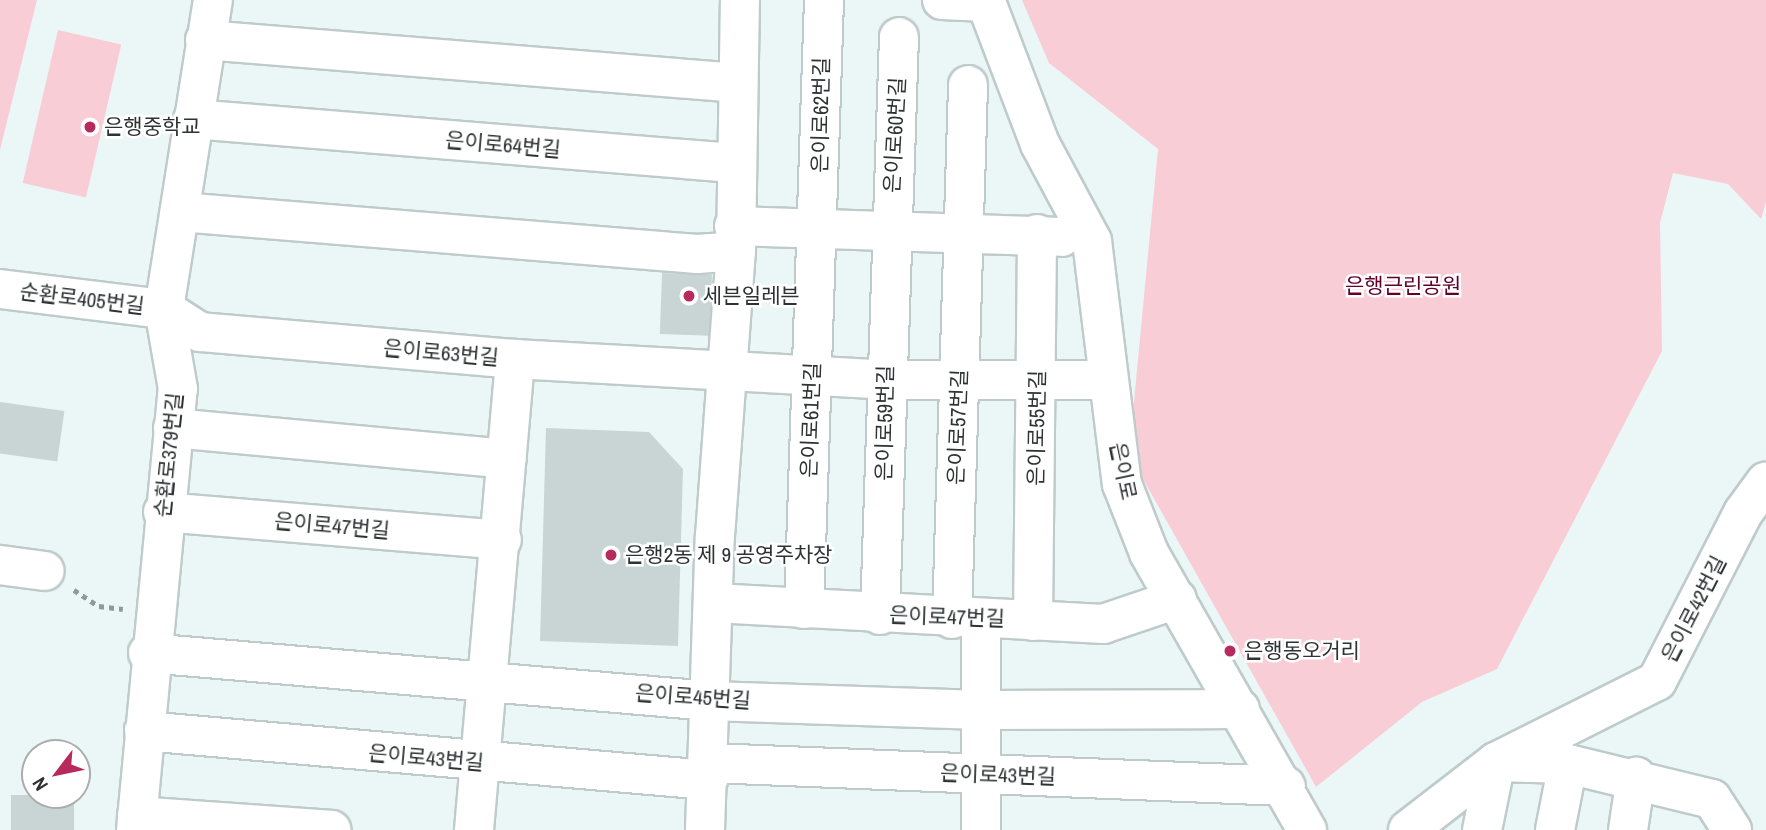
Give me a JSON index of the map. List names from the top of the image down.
{
  "streets": {
    "street": [
      "은이로62번길",
      "은이로60번길",
      "은이로64번길",
      "순환로405번길",
      "은이로63번길",
      "은이로61번길",
      "은이로59번길",
      "은이로57번길",
      "은이로55번길",
      "순환로379번길",
      "은이로",
      "은이로47번길",
      "은이로42번길",
      "은이로45번길",
      "은이로43번길"
    ]
  },
  "crossings": [
    ["은이로62번길", "은이로61번길"],
    ["은이로60번길", "은이로59번길"],
    ["은이로64번길", "순환로379번길"],
    ["순환로405번길", "은이로63번길"],
    ["순환로405번길", "순환로379번길"],
    ["은이로63번길", "은이로61번길"],
    ["은이로63번길", "은이로59번길"],
    ["은이로63번길", "은이로57번길"],
    ["은이로63번길", "은이로55번길"],
    ["은이로63번길", "순환로379번길"],
    ["은이로63번길", "은이로"],
    ["은이로61번길", "은이로47번길"],
    ["은이로59번길", "은이로47번길"],
    ["은이로57번길", "은이로47번길"],
    ["은이로57번길", "은이로45번길"],
    ["은이로57번길", "은이로43번길"],
    ["은이로55번길", "은이로47번길"],
    ["순환로379번길", "은이로47번길"],
    ["순환로379번길", "은이로45번길"],
    ["순환로379번길", "은이로43번길"],
    ["은이로", "은이로47번길"],
    ["은이로", "은이로45번길"],
    ["은이로", "은이로43번길"]
  ],
  "parks": ["은행근린공원"],
  "places": [
    "은행중학교",
    "세븐일레븐",
    "은행2동 제 9 공영주차장",
    "은행동오거리"
  ],
  "north": "bottom left"
}
